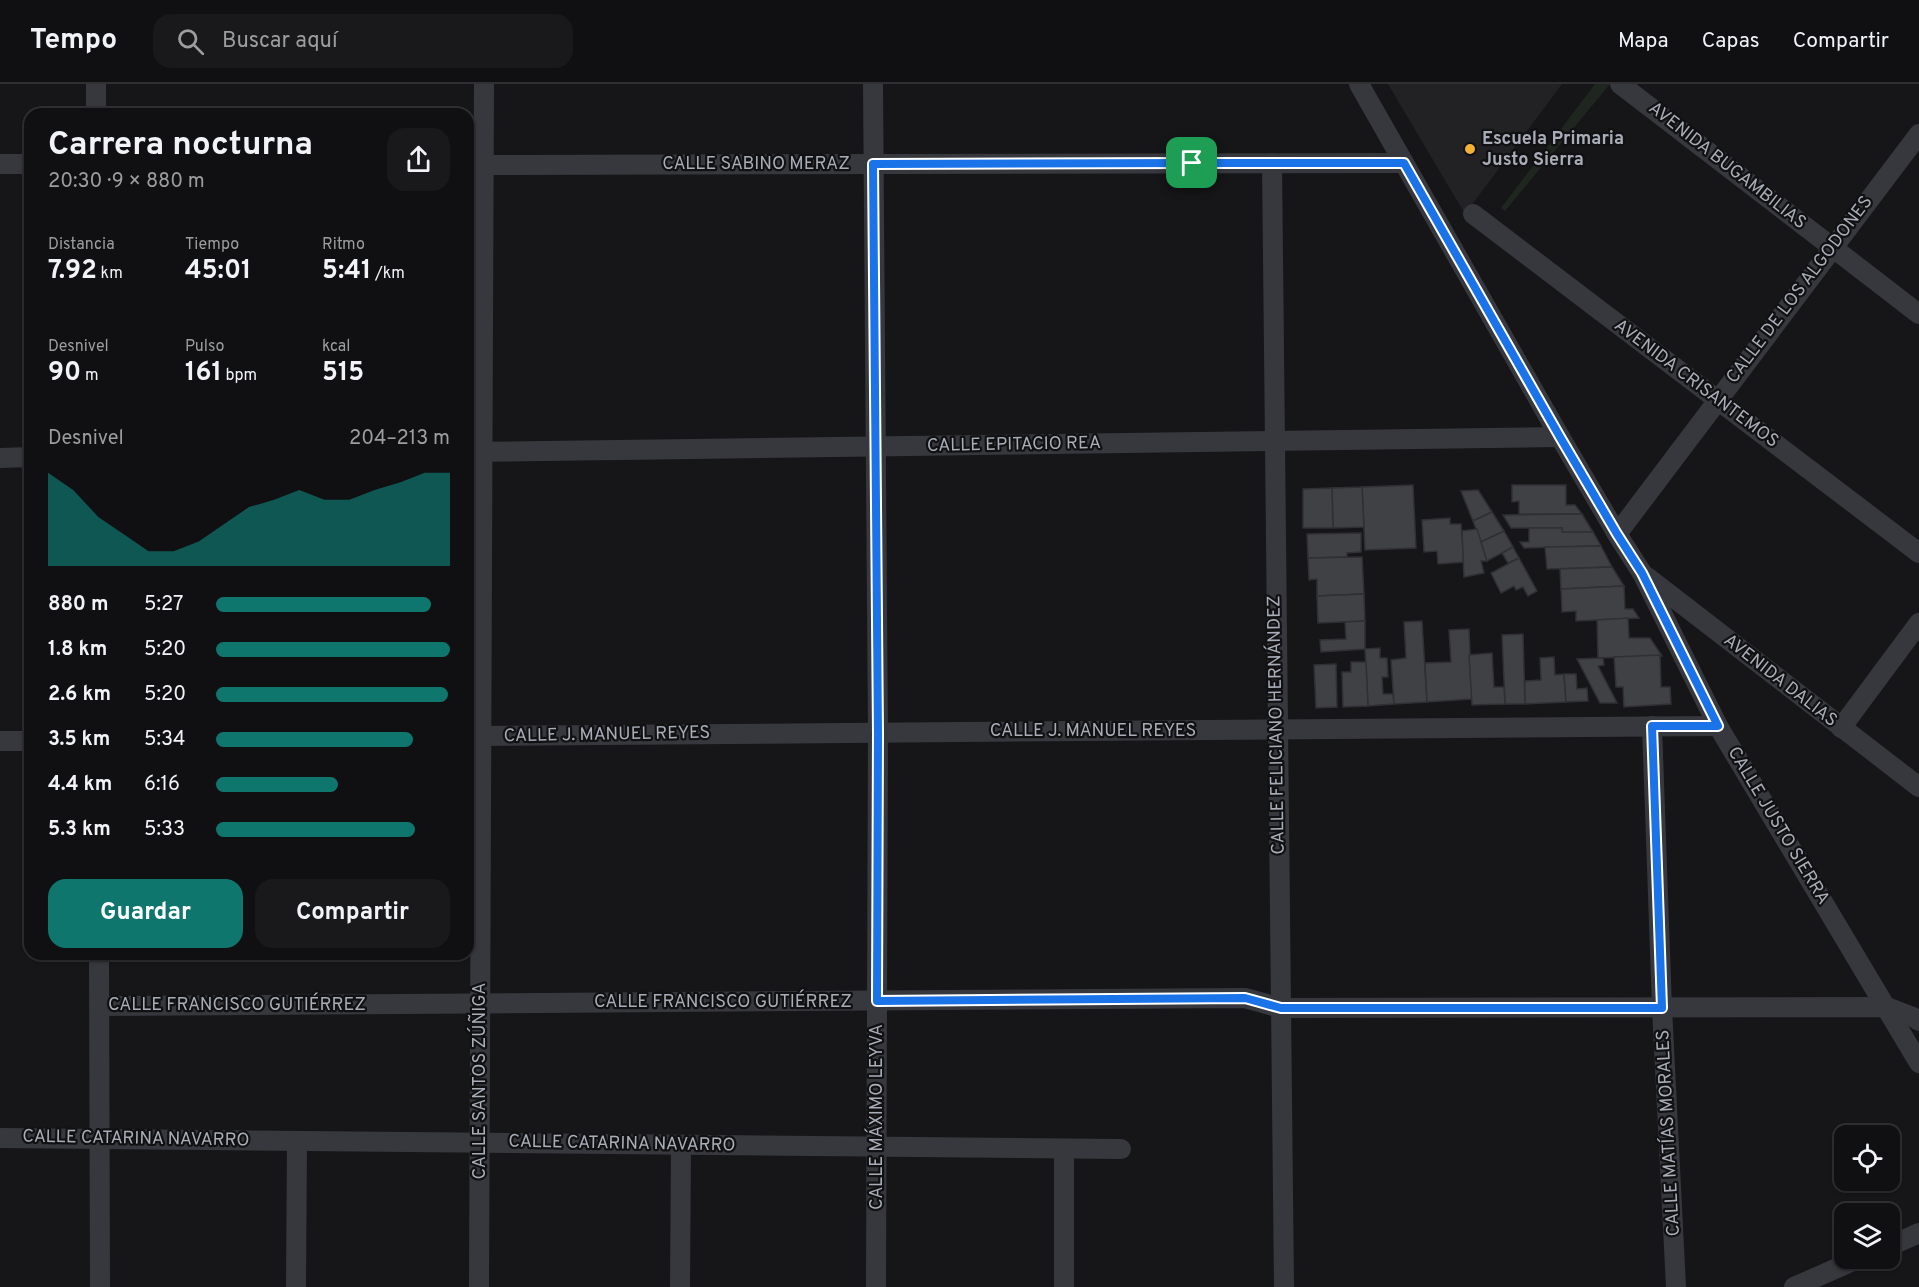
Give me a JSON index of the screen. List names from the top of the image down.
{
  "streets": {
    "street": [
      "CALLE SABINO MERAZ",
      "AVENIDA BUGAMBILIAS",
      "CALLE DE LOS ALGODONES",
      "AVENIDA CRISANTEMOS",
      "CALLE EPITACIO REA",
      "AVENIDA DALIAS",
      "CALLE FELICIANO HERNÁNDEZ",
      "CALLE J. MANUEL REYES",
      "CALLE JUSTO SIERRA",
      "CALLE FRANCISCO GUTIÉRREZ",
      "CALLE SANTOS ZÚÑIGA",
      "CALLE MÁXIMO LEYVA",
      "CALLE MATÍAS MORALES",
      "CALLE CATARINA NAVARRO"
    ]
  },
  "crossings": [
    ["CALLE SABINO MERAZ", "CALLE FELICIANO HERNÁNDEZ"],
    ["CALLE SABINO MERAZ", "CALLE JUSTO SIERRA"],
    ["CALLE SABINO MERAZ", "CALLE SANTOS ZÚÑIGA"],
    ["CALLE SABINO MERAZ", "CALLE MÁXIMO LEYVA"],
    ["AVENIDA BUGAMBILIAS", "CALLE DE LOS ALGODONES"],
    ["CALLE DE LOS ALGODONES", "AVENIDA CRISANTEMOS"],
    ["CALLE DE LOS ALGODONES", "CALLE JUSTO SIERRA"],
    ["CALLE EPITACIO REA", "CALLE FELICIANO HERNÁNDEZ"],
    ["CALLE EPITACIO REA", "CALLE JUSTO SIERRA"],
    ["CALLE EPITACIO REA", "CALLE SANTOS ZÚÑIGA"],
    ["CALLE EPITACIO REA", "CALLE MÁXIMO LEYVA"],
    ["AVENIDA DALIAS", "CALLE JUSTO SIERRA"],
    ["CALLE FELICIANO HERNÁNDEZ", "CALLE J. MANUEL REYES"],
    ["CALLE FELICIANO HERNÁNDEZ", "CALLE FRANCISCO GUTIÉRREZ"],
    ["CALLE J. MANUEL REYES", "CALLE JUSTO SIERRA"],
    ["CALLE J. MANUEL REYES", "CALLE SANTOS ZÚÑIGA"],
    ["CALLE J. MANUEL REYES", "CALLE MÁXIMO LEYVA"],
    ["CALLE J. MANUEL REYES", "CALLE MATÍAS MORALES"],
    ["CALLE JUSTO SIERRA", "CALLE FRANCISCO GUTIÉRREZ"],
    ["CALLE FRANCISCO GUTIÉRREZ", "CALLE SANTOS ZÚÑIGA"],
    ["CALLE FRANCISCO GUTIÉRREZ", "CALLE MÁXIMO LEYVA"],
    ["CALLE FRANCISCO GUTIÉRREZ", "CALLE MATÍAS MORALES"],
    ["CALLE SANTOS ZÚÑIGA", "CALLE CATARINA NAVARRO"],
    ["CALLE MÁXIMO LEYVA", "CALLE CATARINA NAVARRO"]
  ],
  "places": ["Escuela Primaria Justo Sierra"],
  "page": {
    "header": "Tempo",
    "search": "Buscar aquí",
    "nav": ["Mapa", "Capas", "Compartir"],
    "heading": ["Carrera nocturna", "20:30 · 9 × 880 m"],
    "stats": [
      ["Distancia", "7.92 km"],
      ["Tiempo", "45:01"],
      ["Ritmo", "5:41 /km"],
      ["Desnivel", "90 m"],
      ["Pulso", "161 bpm"],
      ["kcal", "515"]
    ],
    "chart": ["Desnivel", "204–213 m"],
    "list": [
      {
        "name": "880 m",
        "note": "5:27"
      },
      {
        "name": "1.8 km",
        "note": "5:20"
      },
      {
        "name": "2.6 km",
        "note": "5:20"
      },
      {
        "name": "3.5 km",
        "note": "5:34"
      },
      {
        "name": "4.4 km",
        "note": "6:16"
      },
      {
        "name": "5.3 km",
        "note": "5:33"
      }
    ],
    "buttons": ["Guardar", "Compartir"]
  }
}
